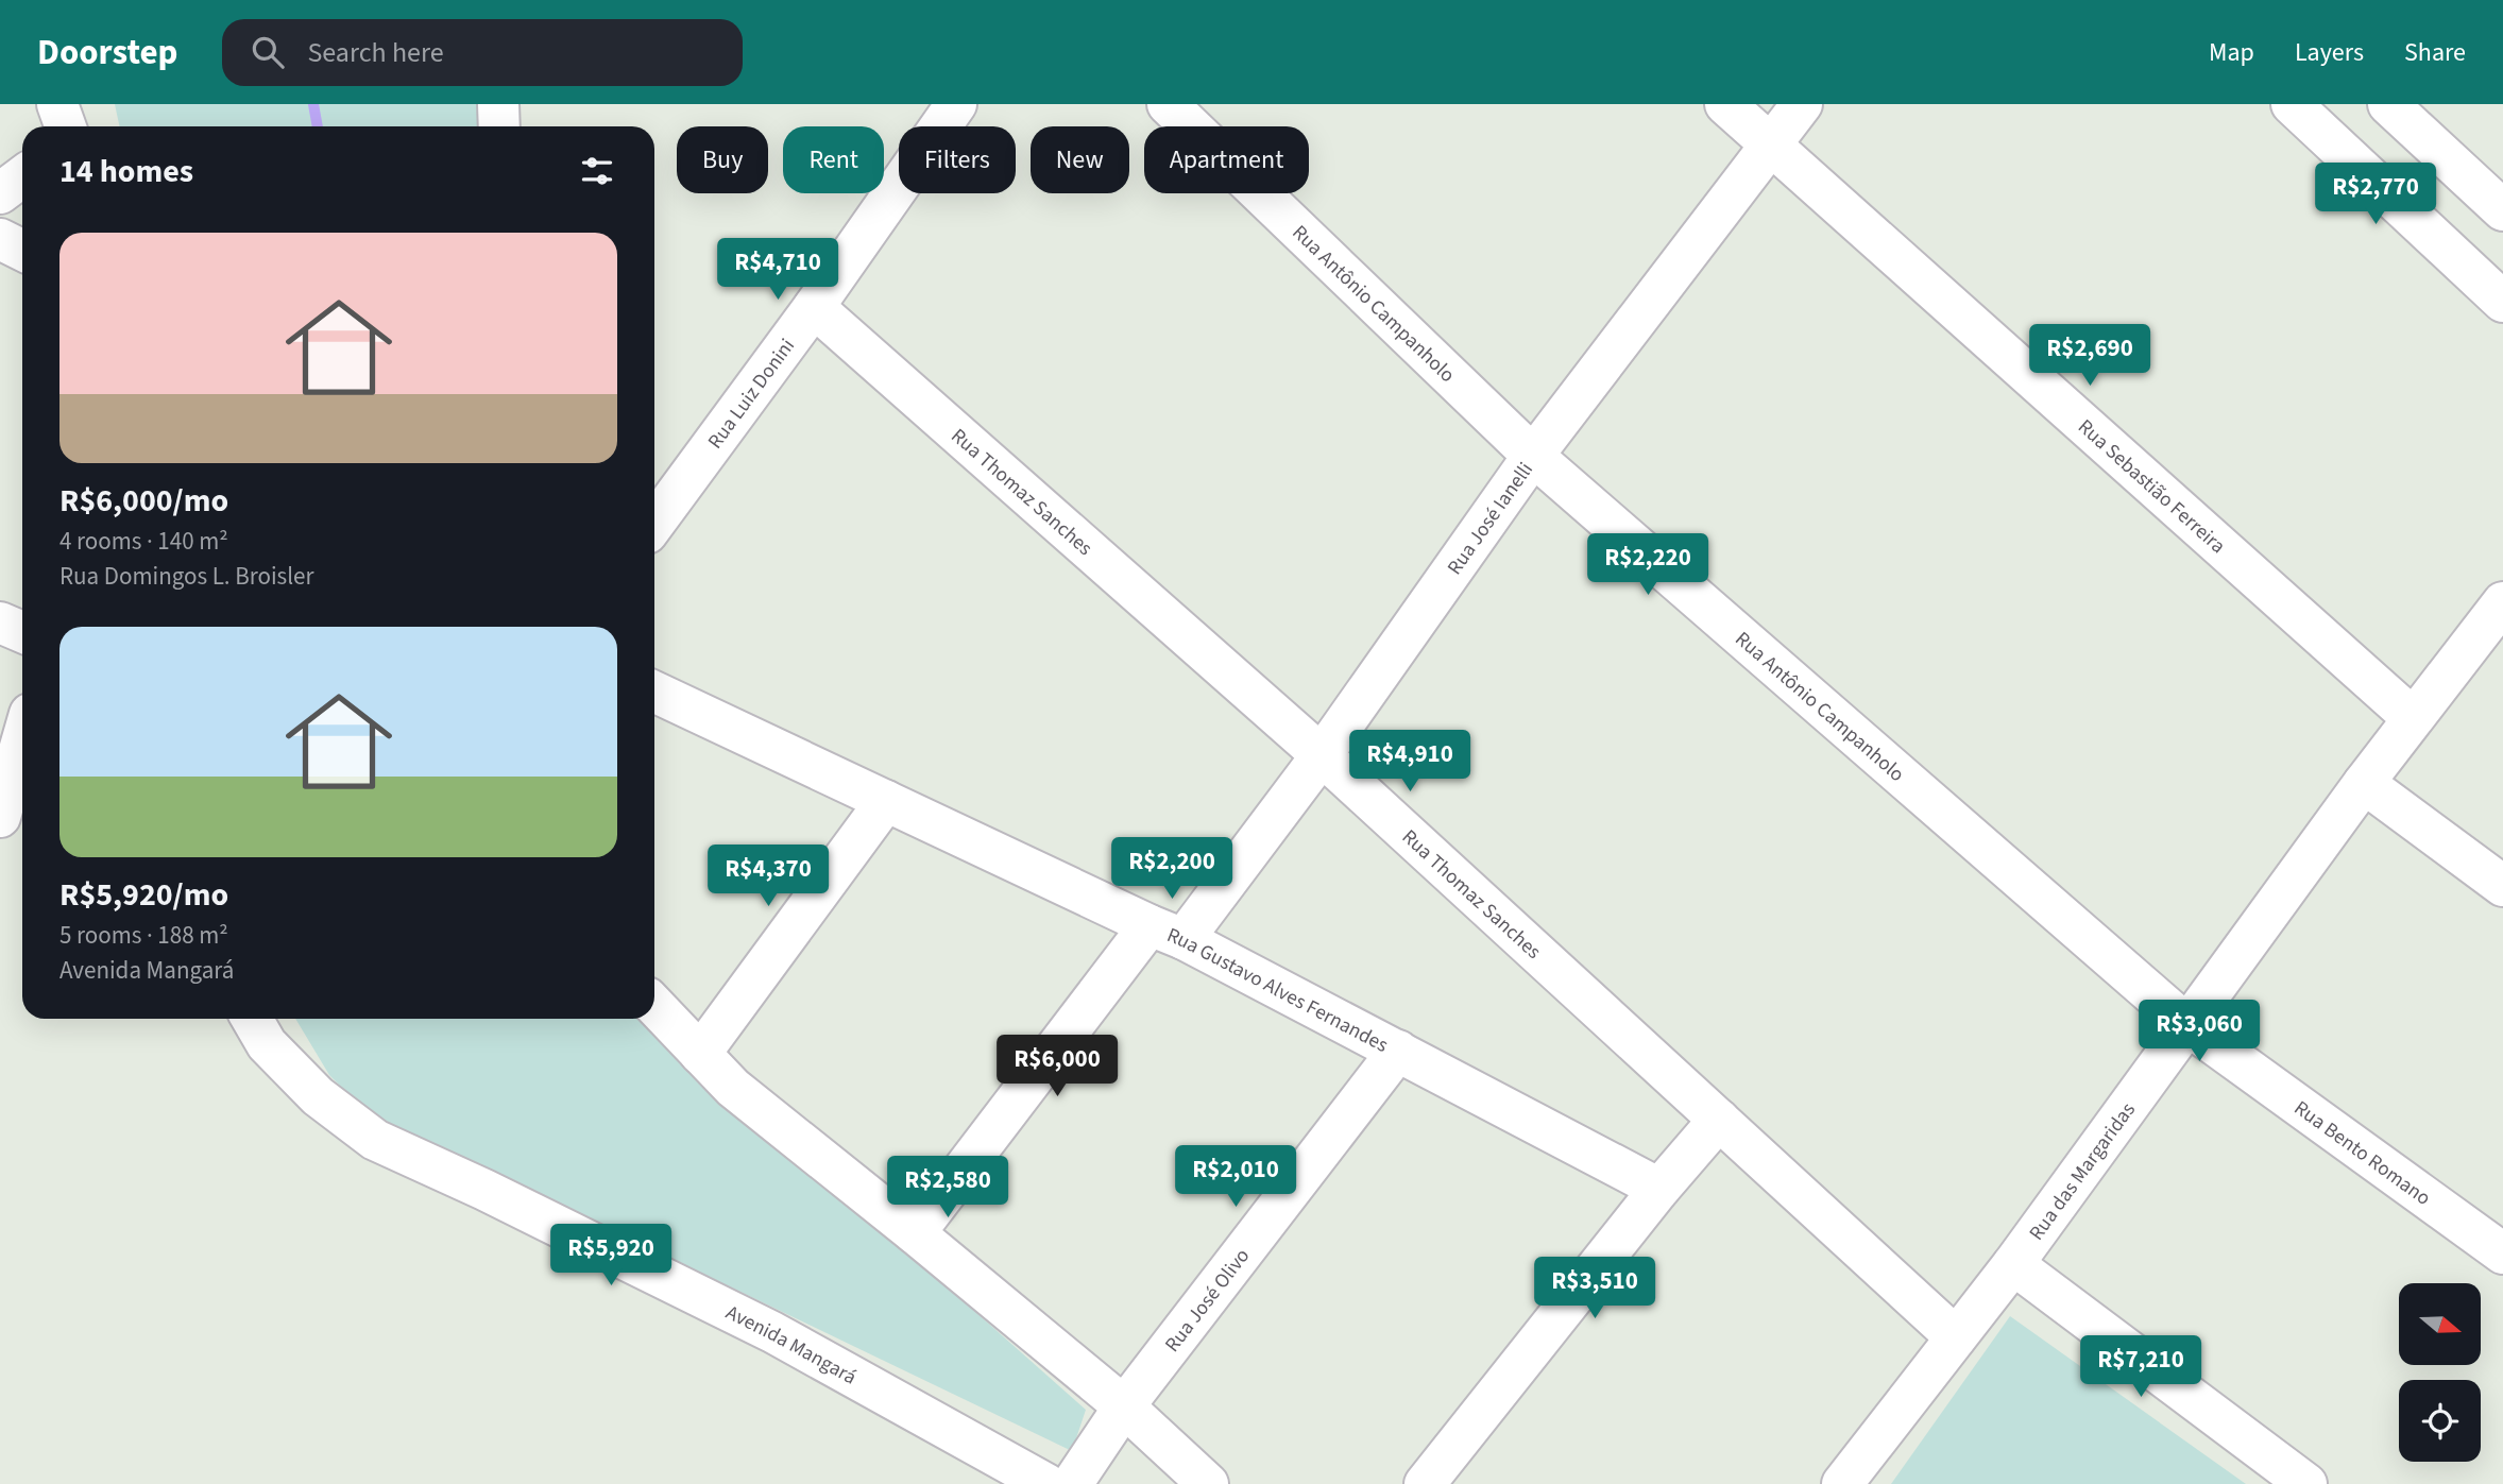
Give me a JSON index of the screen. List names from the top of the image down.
{
  "streets": {
    "street": [
      "Rua Antônio Campanholo",
      "Rua Luiz Donini",
      "Rua Sebastião Ferreira",
      "Rua Thomaz Sanches",
      "Rua José Ianelli",
      "Rua Gustavo Alves Fernandes",
      "Rua Bento Romano",
      "Rua das Margaridas",
      "Rua José Olivo",
      "Avenida Mangará"
    ]
  },
  "crossings": [
    ["Rua Antônio Campanholo", "Rua José Ianelli"],
    ["Rua Antônio Campanholo", "Rua Bento Romano"],
    ["Rua Antônio Campanholo", "Rua das Margaridas"],
    ["Rua Luiz Donini", "Rua Thomaz Sanches"],
    ["Rua Sebastião Ferreira", "Rua José Ianelli"],
    ["Rua Sebastião Ferreira", "Rua das Margaridas"],
    ["Rua Thomaz Sanches", "Rua José Ianelli"],
    ["Rua Thomaz Sanches", "Rua das Margaridas"],
    ["Rua José Ianelli", "Rua Gustavo Alves Fernandes"],
    ["Rua Gustavo Alves Fernandes", "Rua José Olivo"],
    ["Rua Bento Romano", "Rua das Margaridas"]
  ],
  "north": "right",
  "page": {
    "header": "Doorstep",
    "search": "Search here",
    "nav": ["Map", "Layers", "Share"],
    "chip": [
      "Buy",
      "Rent",
      "Filters",
      "New",
      "Apartment"
    ],
    "heading": "14 homes",
    "price": [
      "R$2,770",
      "R$4,710",
      "R$2,690",
      "R$2,220",
      "R$4,910",
      "R$2,200",
      "R$4,370",
      "R$3,060",
      "R$6,000",
      "R$2,010",
      "R$2,580",
      "R$5,920",
      "R$3,510",
      "R$7,210"
    ],
    "list": [
      {
        "name": "R$6,000/mo",
        "note": "4 rooms · 140 m² · Rua Domingos L. Broisler"
      },
      {
        "name": "R$5,920/mo",
        "note": "5 rooms · 188 m² · Avenida Mangará"
      }
    ]
  }
}
